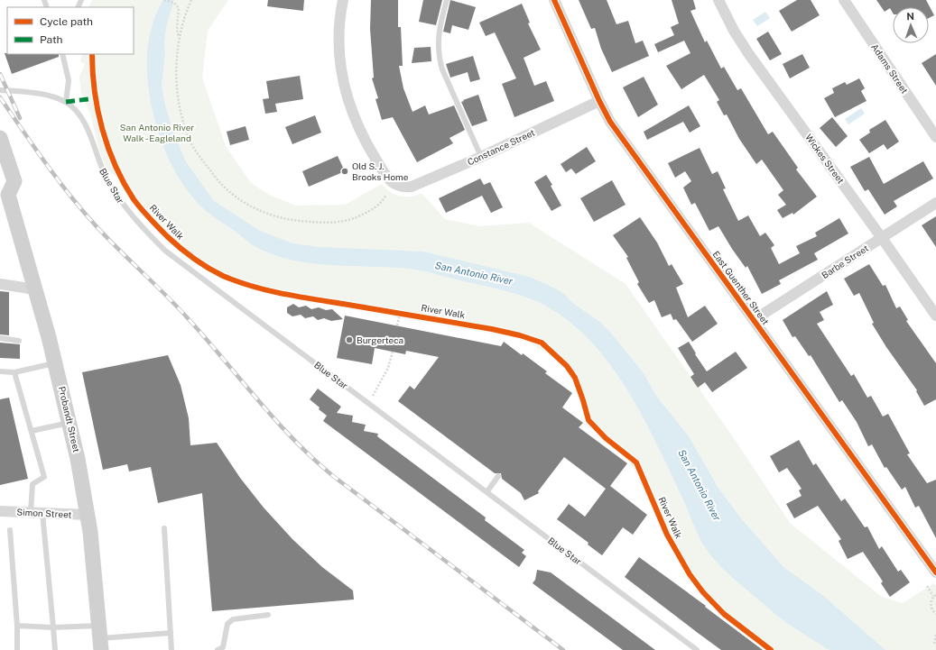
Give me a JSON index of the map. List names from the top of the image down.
{
  "streets": {
    "main road": ["Probandt Street"],
    "street": [
      "Adams Street",
      "Constance Street",
      "Wickes Street",
      "Barbe Street",
      "East Guenther Street",
      "Simon Street"
    ],
    "lane": ["Blue Star"],
    "cycle path": ["River Walk"]
  },
  "crossings": [
    ["Constance Street", "East Guenther Street"],
    ["Wickes Street", "Barbe Street"],
    ["Barbe Street", "East Guenther Street"],
    ["Probandt Street", "Simon Street"]
  ],
  "water": ["San Antonio River"],
  "parks": ["San Antonio River Walk - Eagleland"],
  "places": ["Old S. J. Brooks Home", "Burgerteca"],
  "legend": ["Cycle path", "Path"],
  "north": "top"
}
